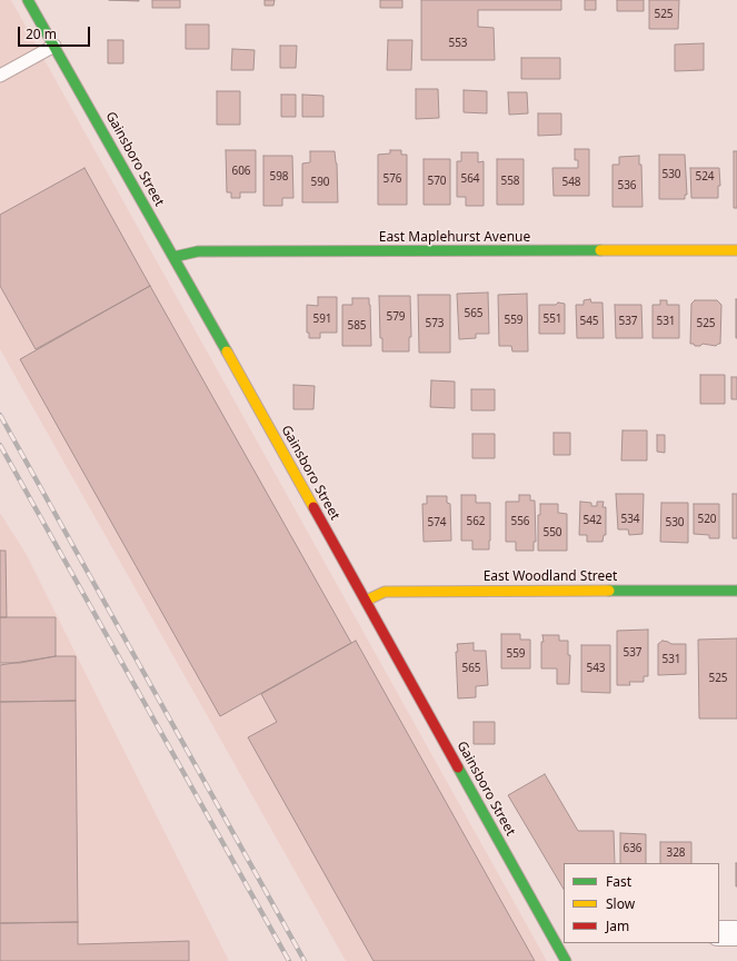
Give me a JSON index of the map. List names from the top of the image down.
{
  "streets": {
    "street": ["Gainsboro Street", "East Maplehurst Avenue", "East Woodland Street"]
  },
  "crossings": [
    ["Gainsboro Street", "East Maplehurst Avenue"],
    ["Gainsboro Street", "East Woodland Street"]
  ],
  "house_numbers": [
    "525",
    "553",
    "606",
    "530",
    "598",
    "524",
    "576",
    "564",
    "570",
    "558",
    "590",
    "548",
    "536",
    "565",
    "579",
    "591",
    "551",
    "559",
    "545",
    "537",
    "531",
    "573",
    "525",
    "585",
    "534",
    "520",
    "542",
    "562",
    "556",
    "574",
    "530",
    "550",
    "537",
    "559",
    "531",
    "565",
    "543",
    "525",
    "636",
    "328"
  ],
  "legend": ["Fast", "Slow", "Jam"],
  "scale_bar": "20 m"
}
